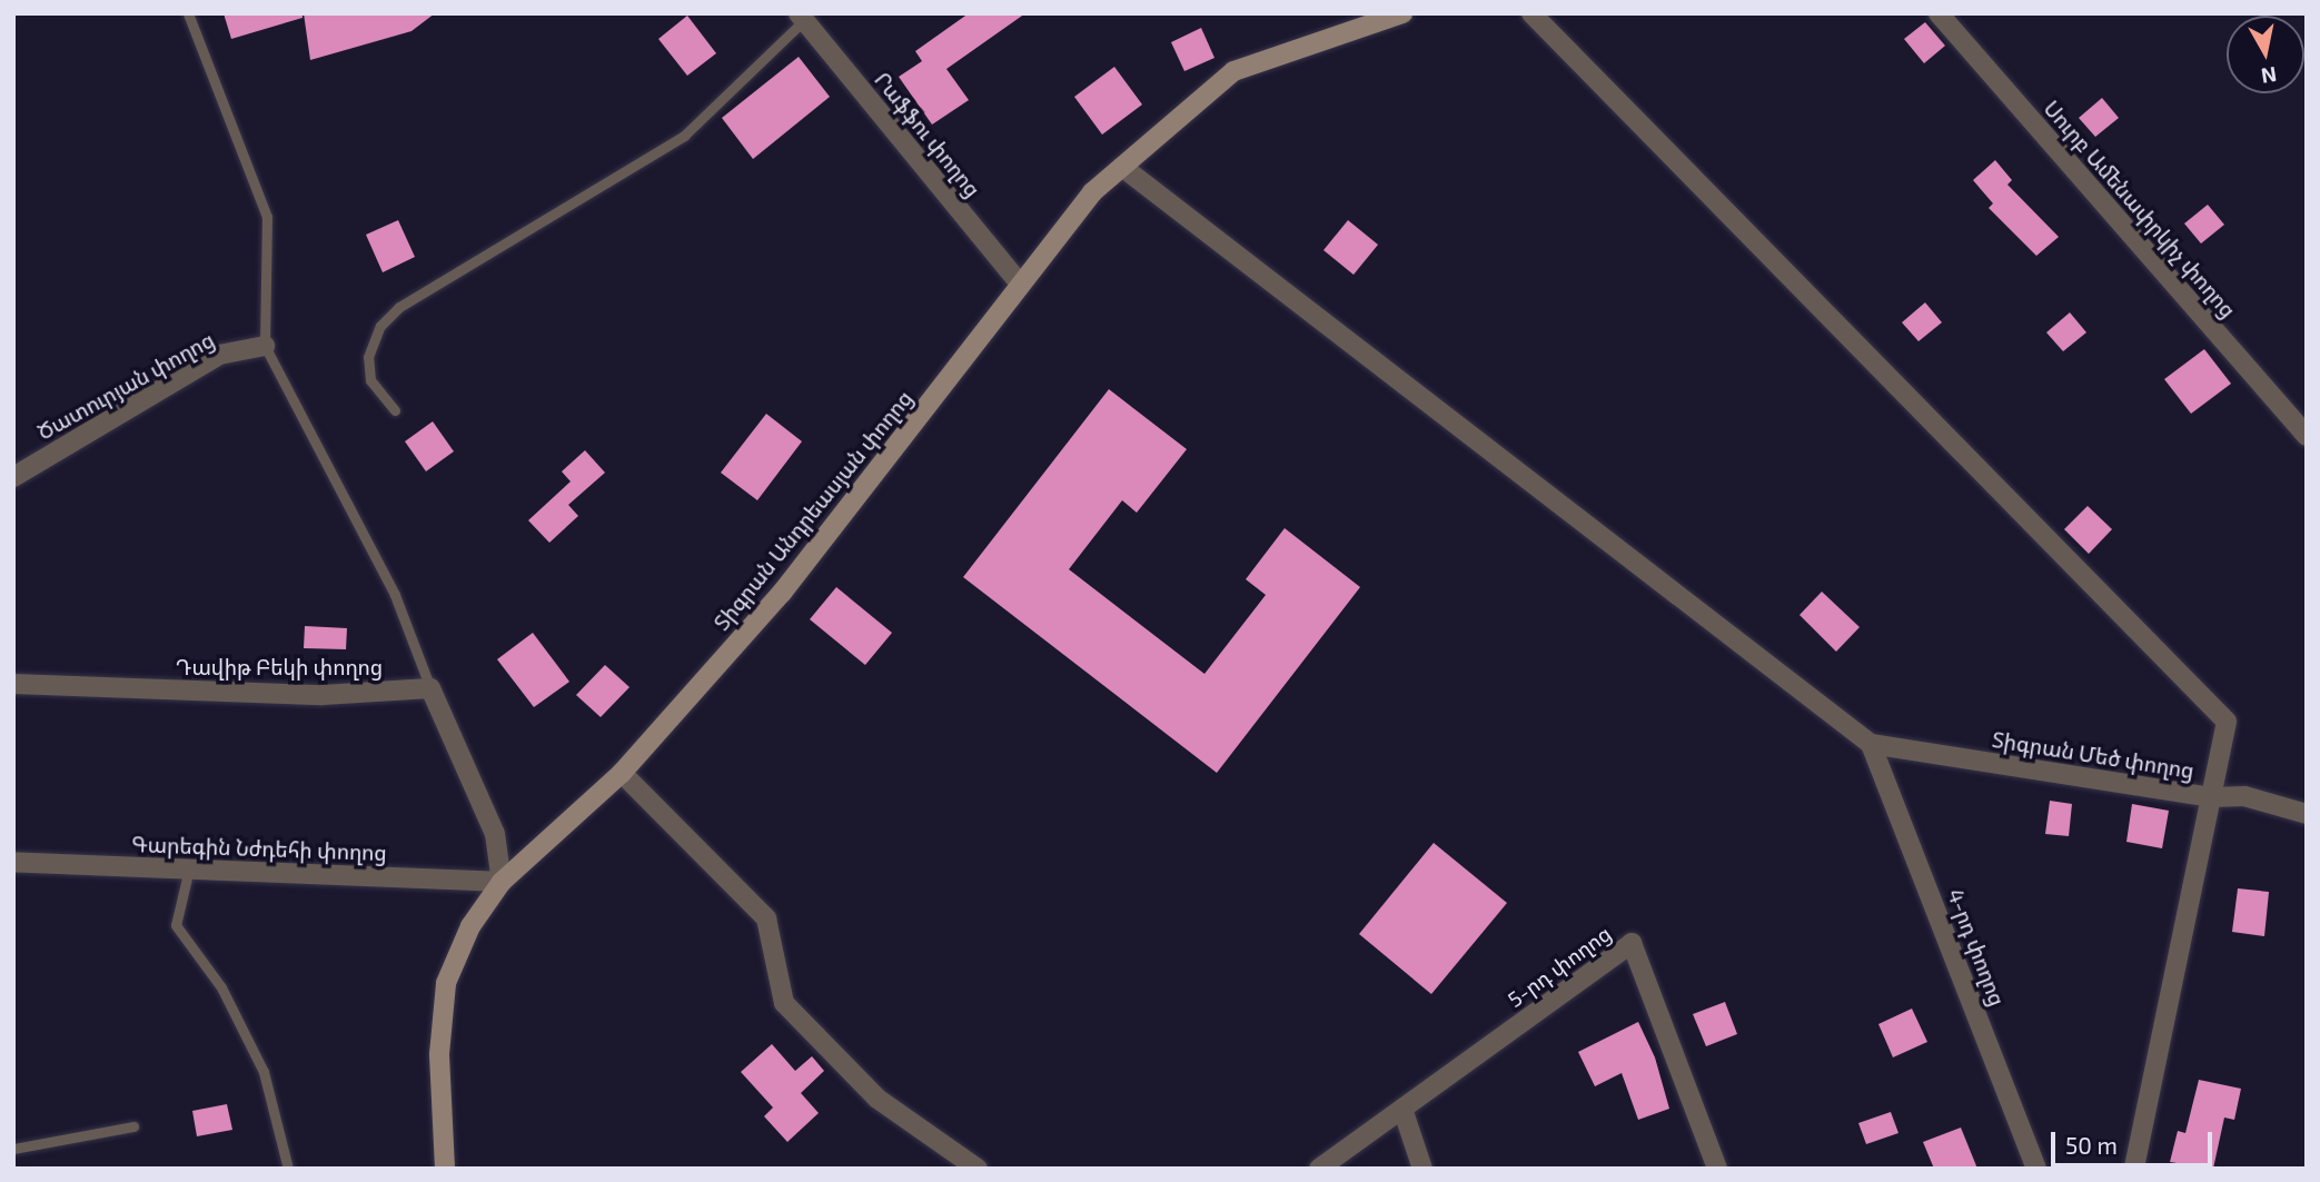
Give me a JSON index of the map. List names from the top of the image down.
{
  "streets": {
    "main road": ["Տիգրան Անդրեասյան փողոց"],
    "street": [
      "Րաֆֆու փողոց",
      "Սուրբ Ամենափրկիչ փողոց",
      "Ծատուրյան փողոց",
      "Դավիթ Բեկի փողոց",
      "Տիգրան Մեծ փողոց",
      "Գարեգին Նժդեհի փողոց",
      "4-րդ փողոց",
      "5-րդ փողոց"
    ]
  },
  "crossings": [
    ["Րաֆֆու փողոց", "Տիգրան Անդրեասյան փողոց"],
    ["Տիգրան Անդրեասյան փողոց", "Գարեգին Նժդեհի փողոց"],
    ["Տիգրան Մեծ փողոց", "4-րդ փողոց"]
  ],
  "scale_bar": "50 m",
  "north": "bottom"
}
